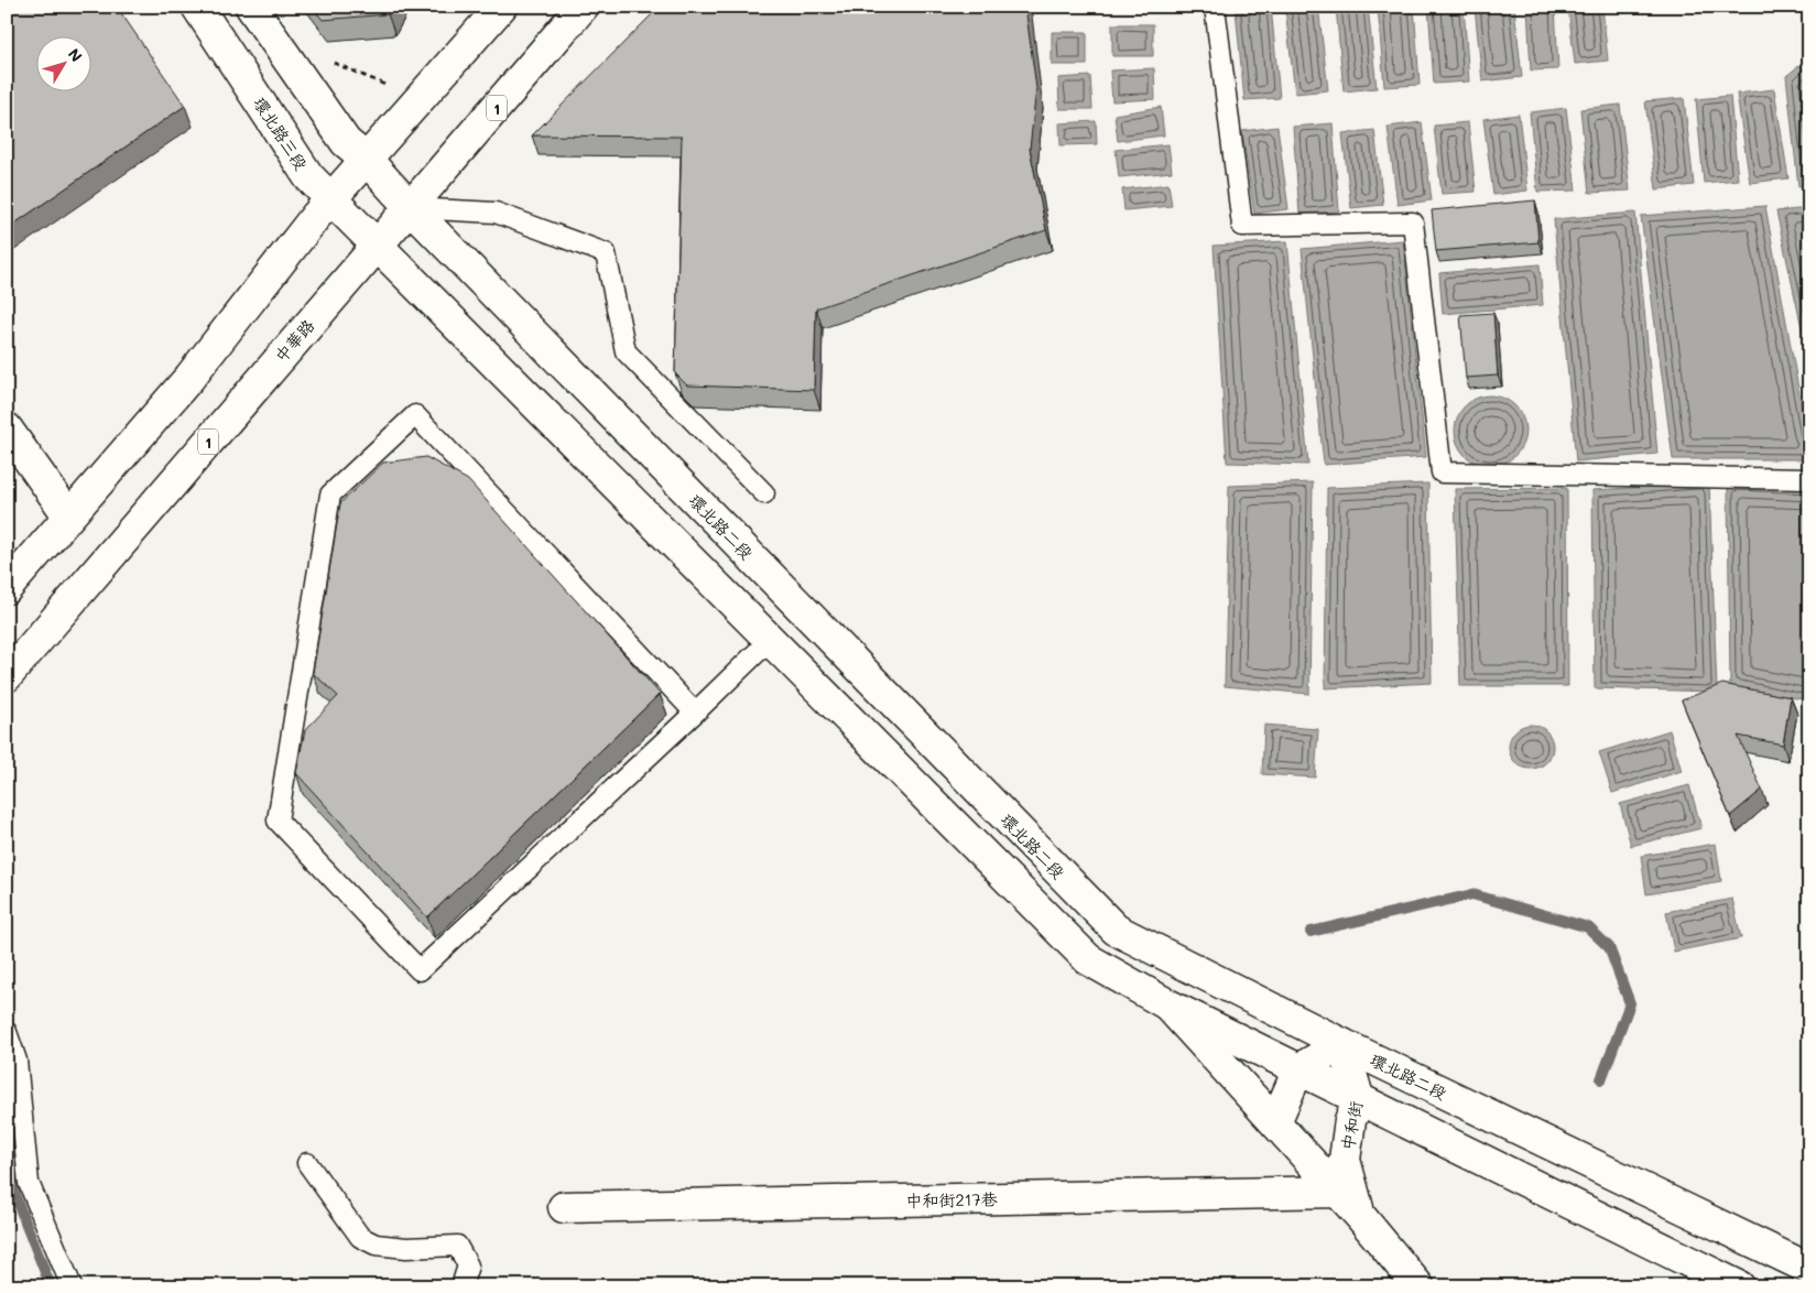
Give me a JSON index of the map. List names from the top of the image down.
{
  "streets": {
    "street": [
      "1",
      "環北路三段",
      "中華路",
      "環北路二段",
      "中和街",
      "中和街217巷"
    ]
  },
  "crossings": [
    ["環北路三段", "中華路"],
    ["中華路", "環北路二段"],
    ["環北路二段", "中和街"],
    ["中和街", "中和街217巷"]
  ],
  "north": "top right"
}
